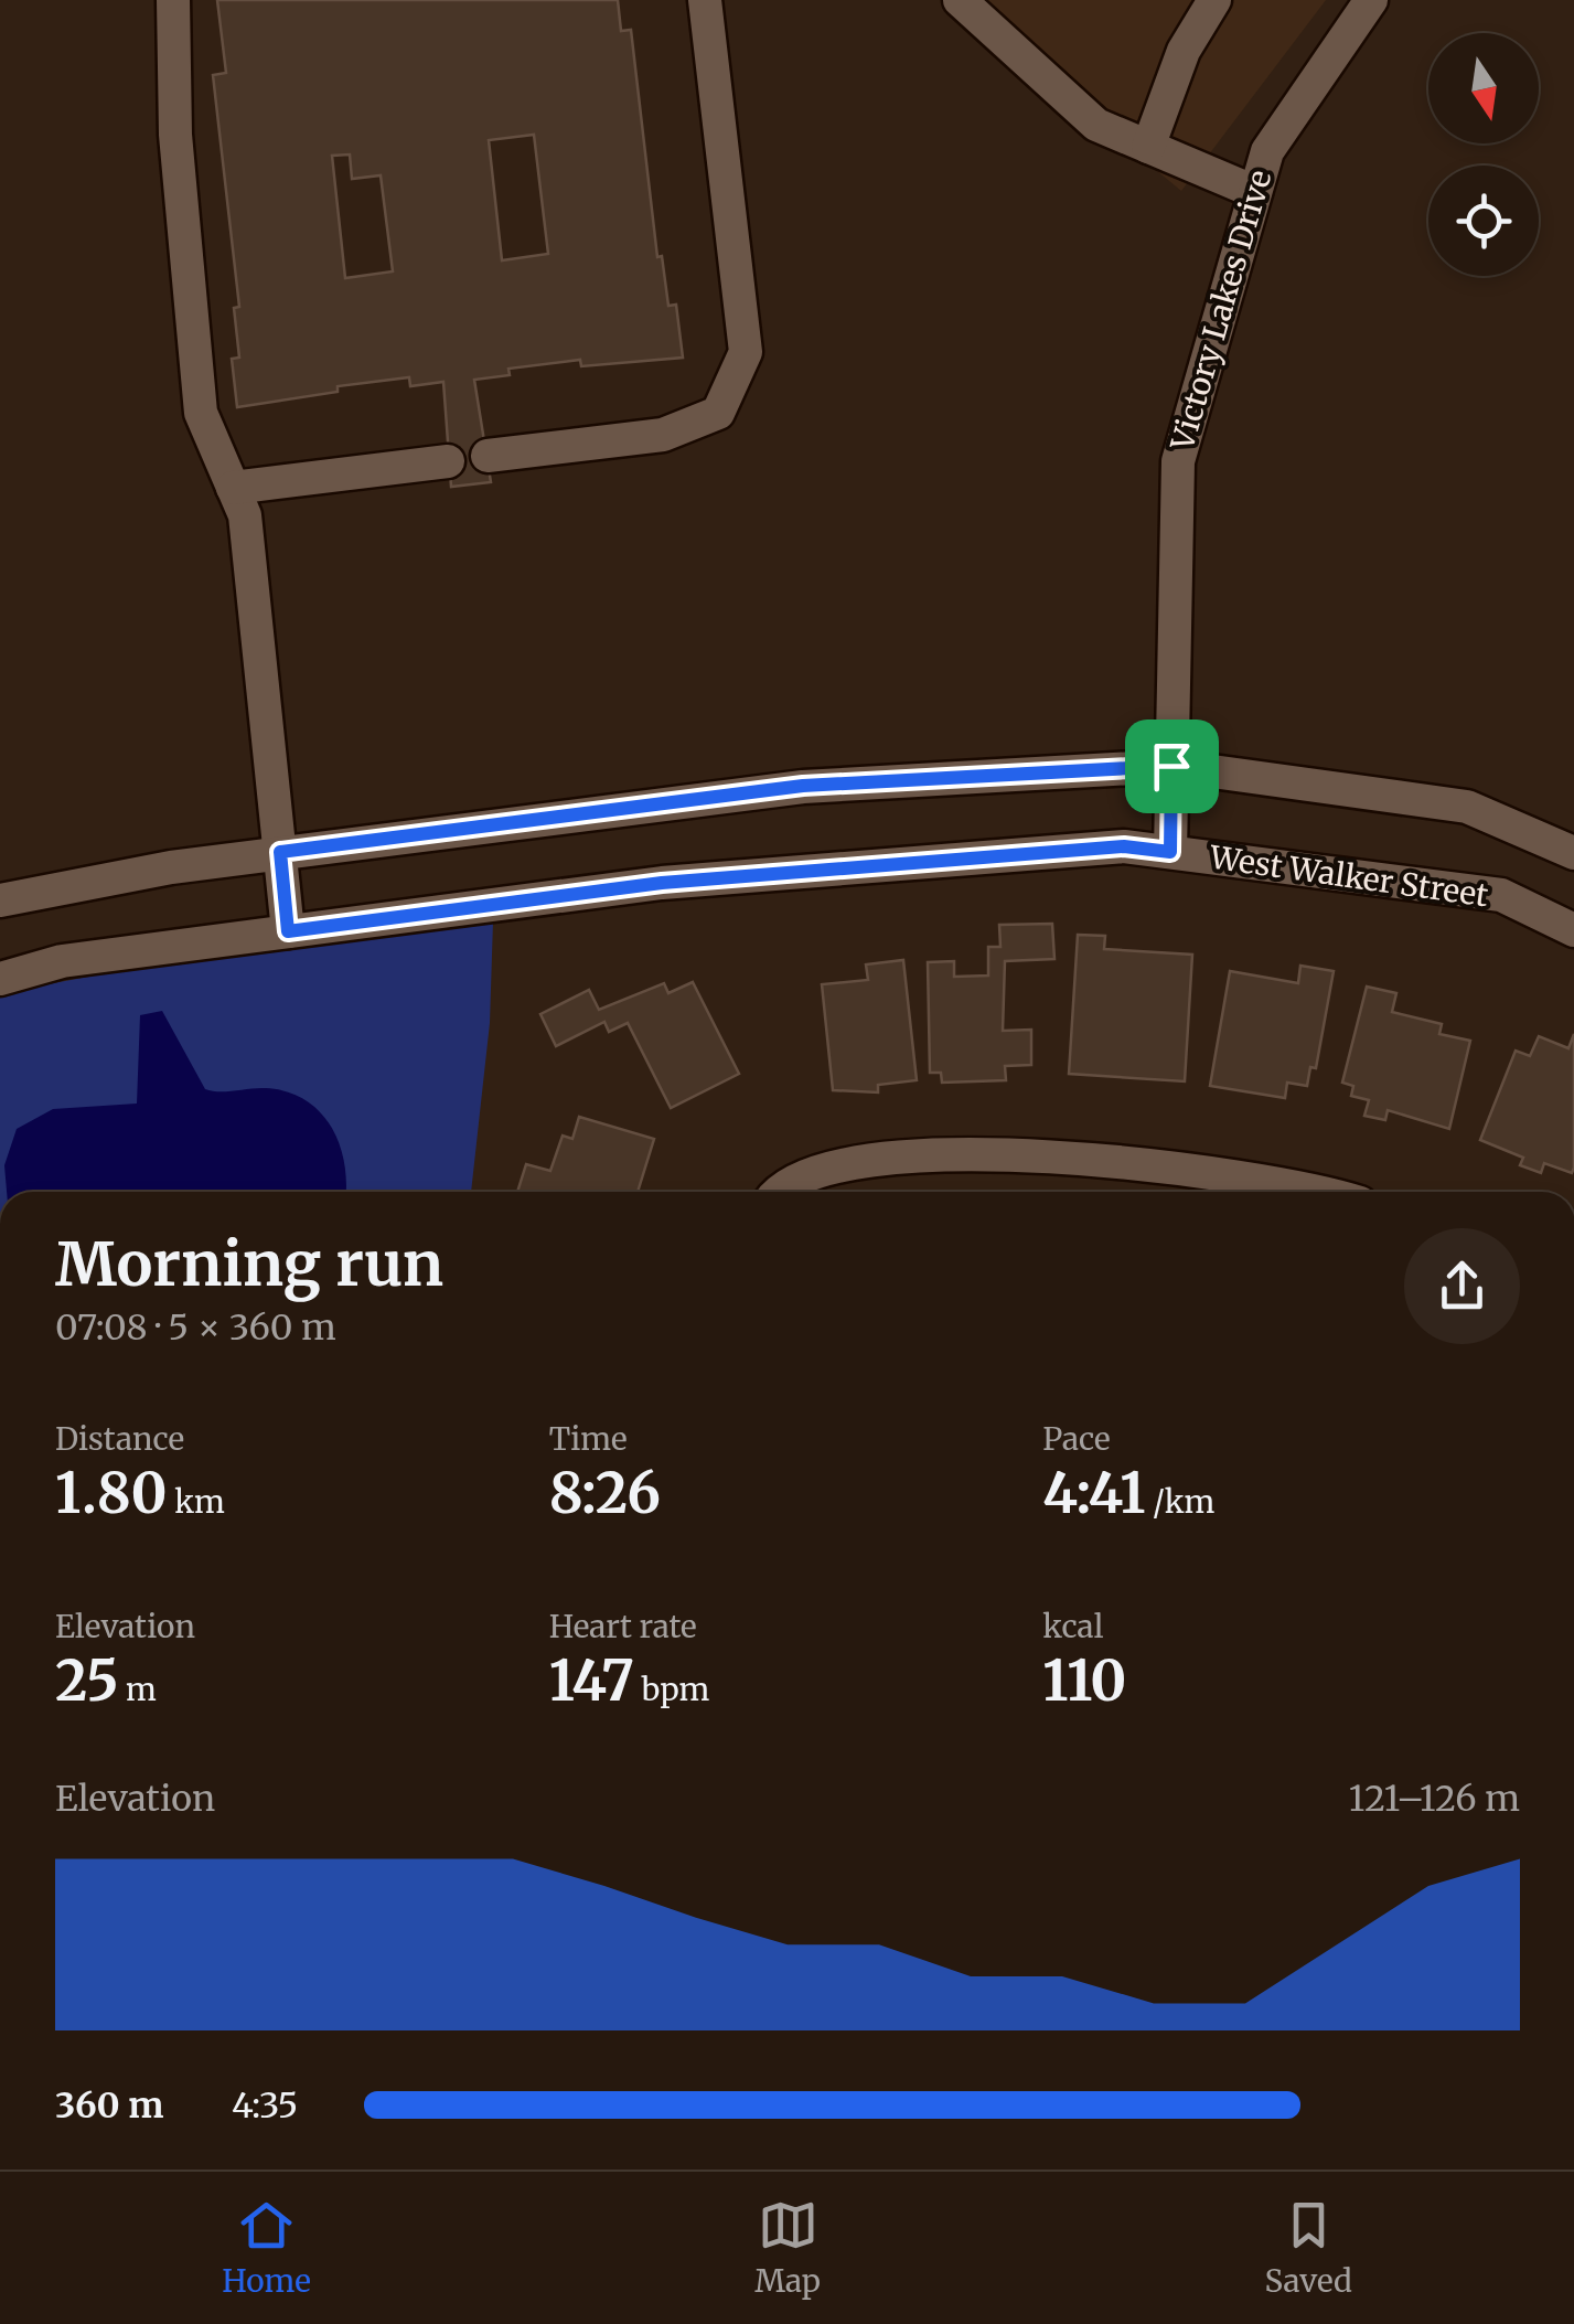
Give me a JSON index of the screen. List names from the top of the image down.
{
  "streets": {
    "street": ["Victory Lakes Drive", "West Walker Street"]
  },
  "crossings": [
    ["Victory Lakes Drive", "West Walker Street"]
  ],
  "north": "bottom",
  "page": {
    "heading": ["Morning run", "07:08 · 5 × 360 m"],
    "stats": [
      ["Distance", "1.80 km"],
      ["Time", "8:26"],
      ["Pace", "4:41 /km"],
      ["Elevation", "25 m"],
      ["Heart rate", "147 bpm"],
      ["kcal", "110"]
    ],
    "chart": ["Elevation", "121–126 m"],
    "list": [
      {
        "name": "360 m",
        "note": "4:35"
      }
    ],
    "tabs": ["Home", "Map", "Saved"]
  }
}
